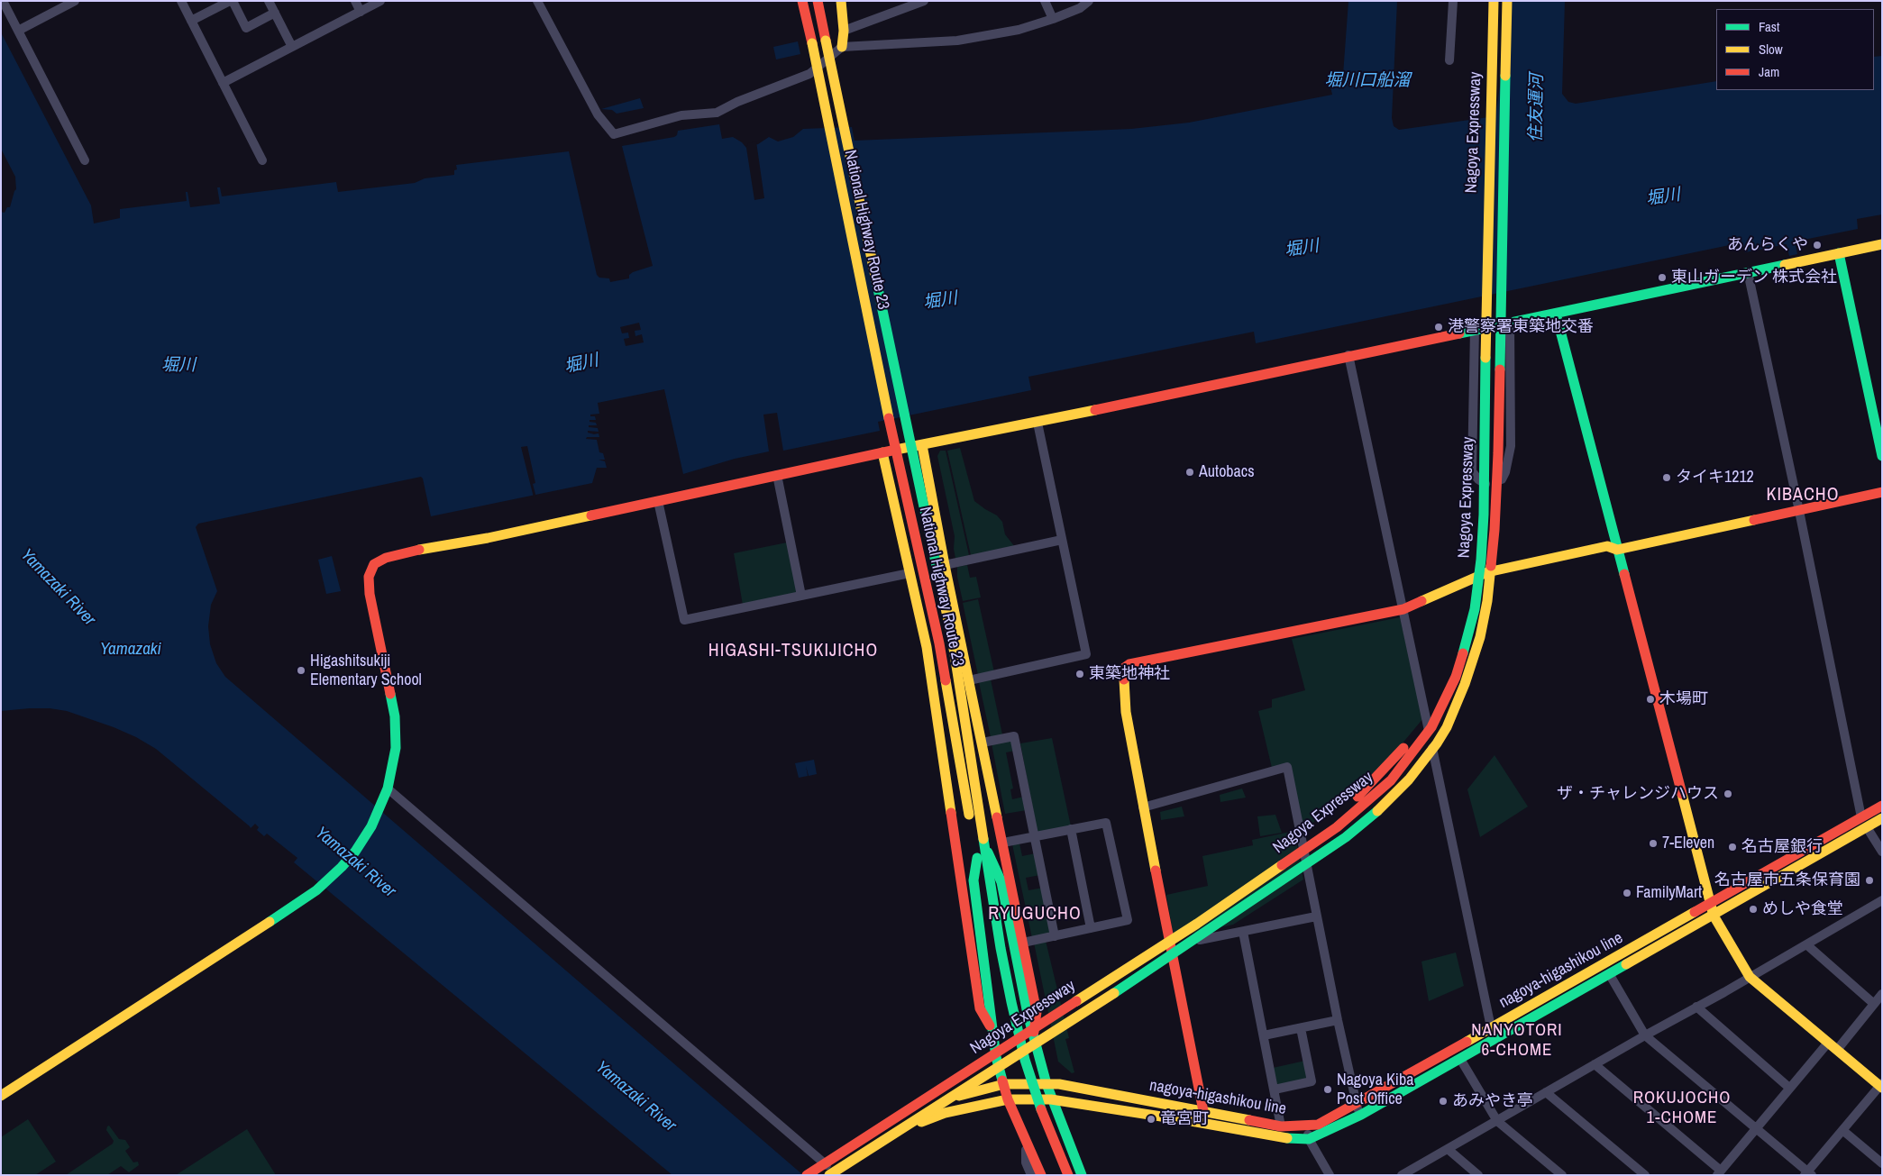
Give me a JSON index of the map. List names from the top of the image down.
{
  "streets": {
    "main road": ["Nagoya Expressway", "National Highway Route 23", "nagoya-higashikou line"]
  },
  "crossings": [
    ["Nagoya Expressway", "nagoya-higashikou line"]
  ],
  "districts": [
    "KIBACHO",
    "HIGASHI-TSUKIJICHO",
    "RYUGUCHO",
    "NANYOTORI 6-CHOME",
    "ROKUJOCHO 1-CHOME"
  ],
  "water": [
    "堀川口船溜",
    "住友運河",
    "堀川",
    "Yamazaki River",
    "Yamazaki"
  ],
  "places": [
    "あんらくや",
    "東山ガーデン 株式会社",
    "港警察署東築地交番",
    "Autobacs",
    "タイキ1212",
    "Higashitsukiji Elementary School",
    "東築地神社",
    "木場町",
    "ザ・チャレンジハウス",
    "7-Eleven",
    "名古屋銀行",
    "名古屋市五条保育園",
    "FamilyMart",
    "めしや食堂",
    "Nagoya Kiba Post Office",
    "あみやき亭",
    "竜宮町"
  ],
  "legend": ["Fast", "Slow", "Jam"]
}
